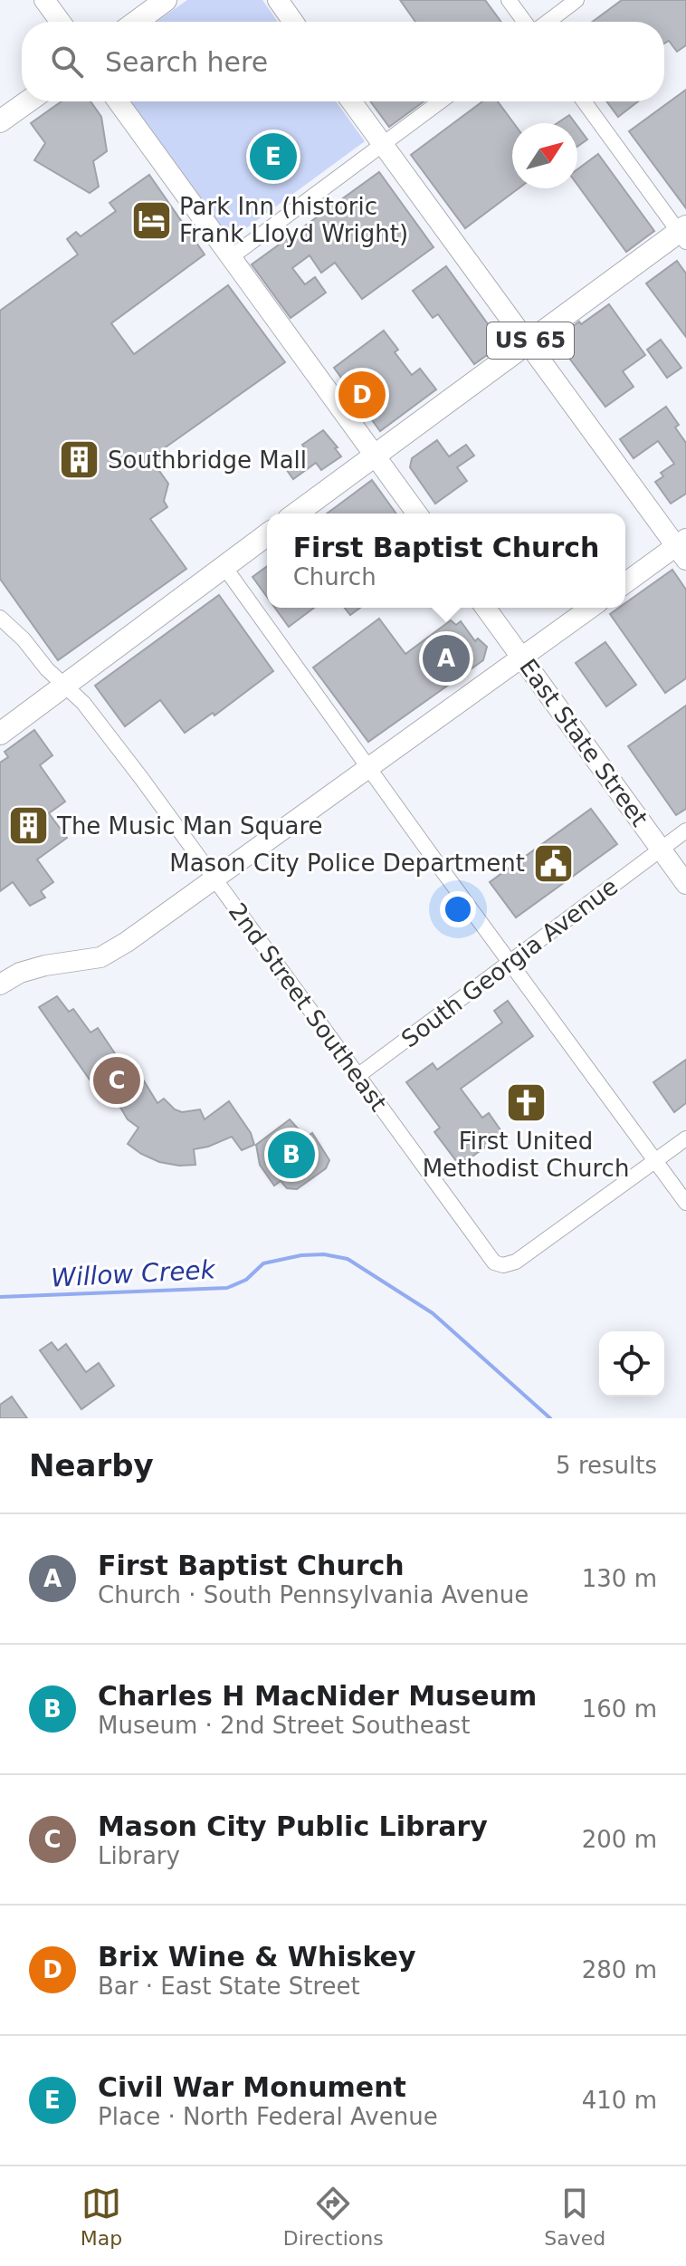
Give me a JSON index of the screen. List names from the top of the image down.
{
  "streets": {
    "main road": ["US 65", "East State Street"],
    "street": ["South Georgia Avenue", "2nd Street Southeast"]
  },
  "crossings": [
    ["East State Street", "South Georgia Avenue"],
    ["South Georgia Avenue", "2nd Street Southeast"]
  ],
  "water": ["Willow Creek"],
  "places": {
    "hotel": ["Park Inn (historic Frank Lloyd Wright)"],
    "building": ["Southbridge Mall", "The Music Man Square"],
    "public building": ["Mason City Police Department"],
    "church": ["First United Methodist Church"]
  },
  "north": "top right",
  "page": {
    "search": "Search here",
    "pins": [
      "E",
      "D",
      "A",
      "C",
      "B"
    ],
    "popup": ["First Baptist Church", "Church"],
    "heading": ["Nearby", "5 results"],
    "list": [
      {
        "mark": "A",
        "name": "First Baptist Church",
        "note": "Church · South Pennsylvania Avenue",
        "value": "130 m"
      },
      {
        "mark": "B",
        "name": "Charles H MacNider Museum",
        "note": "Museum · 2nd Street Southeast",
        "value": "160 m"
      },
      {
        "mark": "C",
        "name": "Mason City Public Library",
        "note": "Library",
        "value": "200 m"
      },
      {
        "mark": "D",
        "name": "Brix Wine & Whiskey",
        "note": "Bar · East State Street",
        "value": "280 m"
      },
      {
        "mark": "E",
        "name": "Civil War Monument",
        "note": "Place · North Federal Avenue",
        "value": "410 m"
      }
    ],
    "nav": ["Map", "Directions", "Saved"]
  }
}
